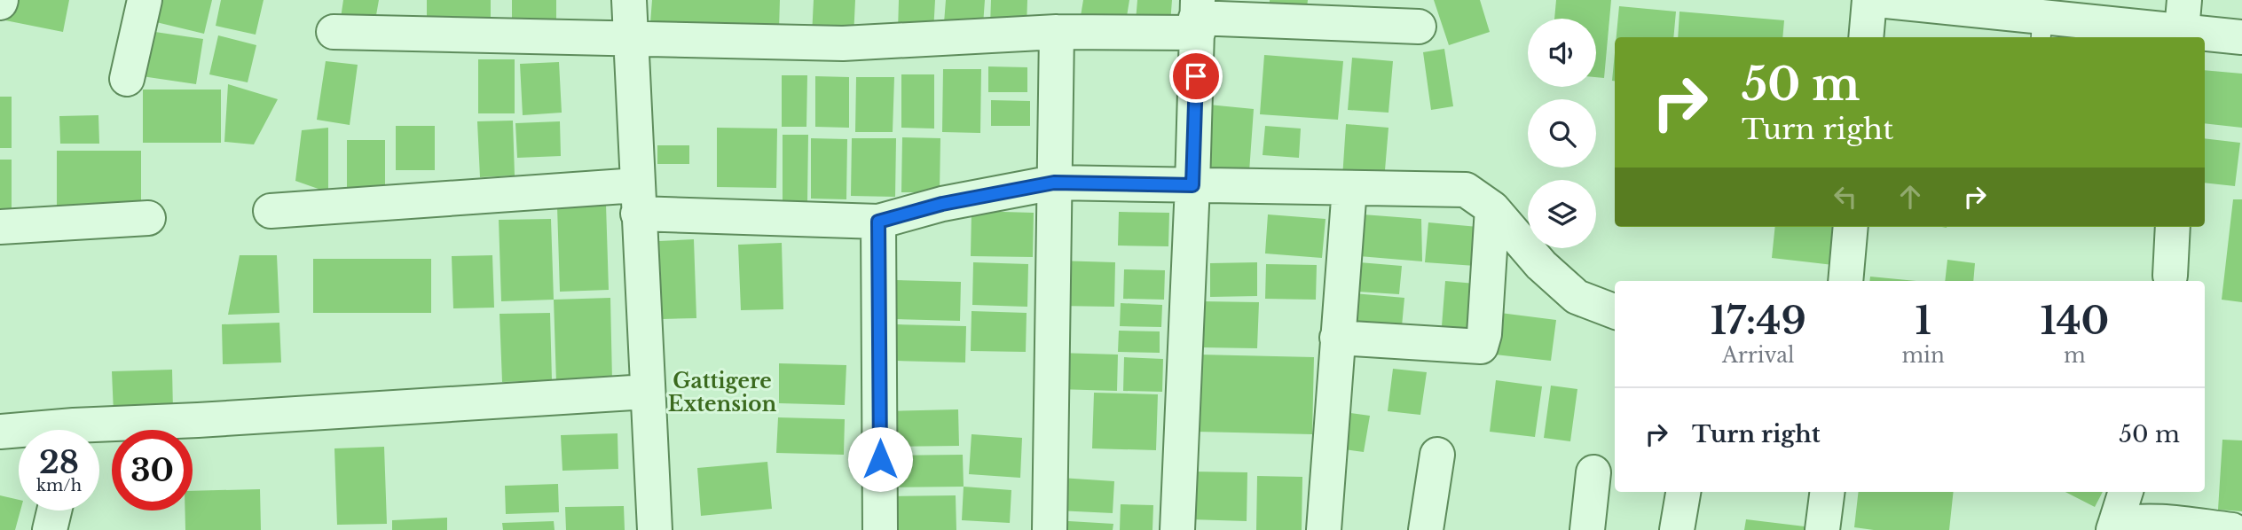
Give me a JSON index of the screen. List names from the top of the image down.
{
  "districts": ["Gattigere Extension"],
  "page": {
    "turn": ["50 m", "Turn right"],
    "eta": [
      "17:49",
      "Arrival",
      "1",
      "min",
      "140",
      "m"
    ],
    "list": [
      {
        "name": "Turn right",
        "value": "50 m"
      }
    ],
    "speed": "28 km/h",
    "limit": "30"
  }
}
